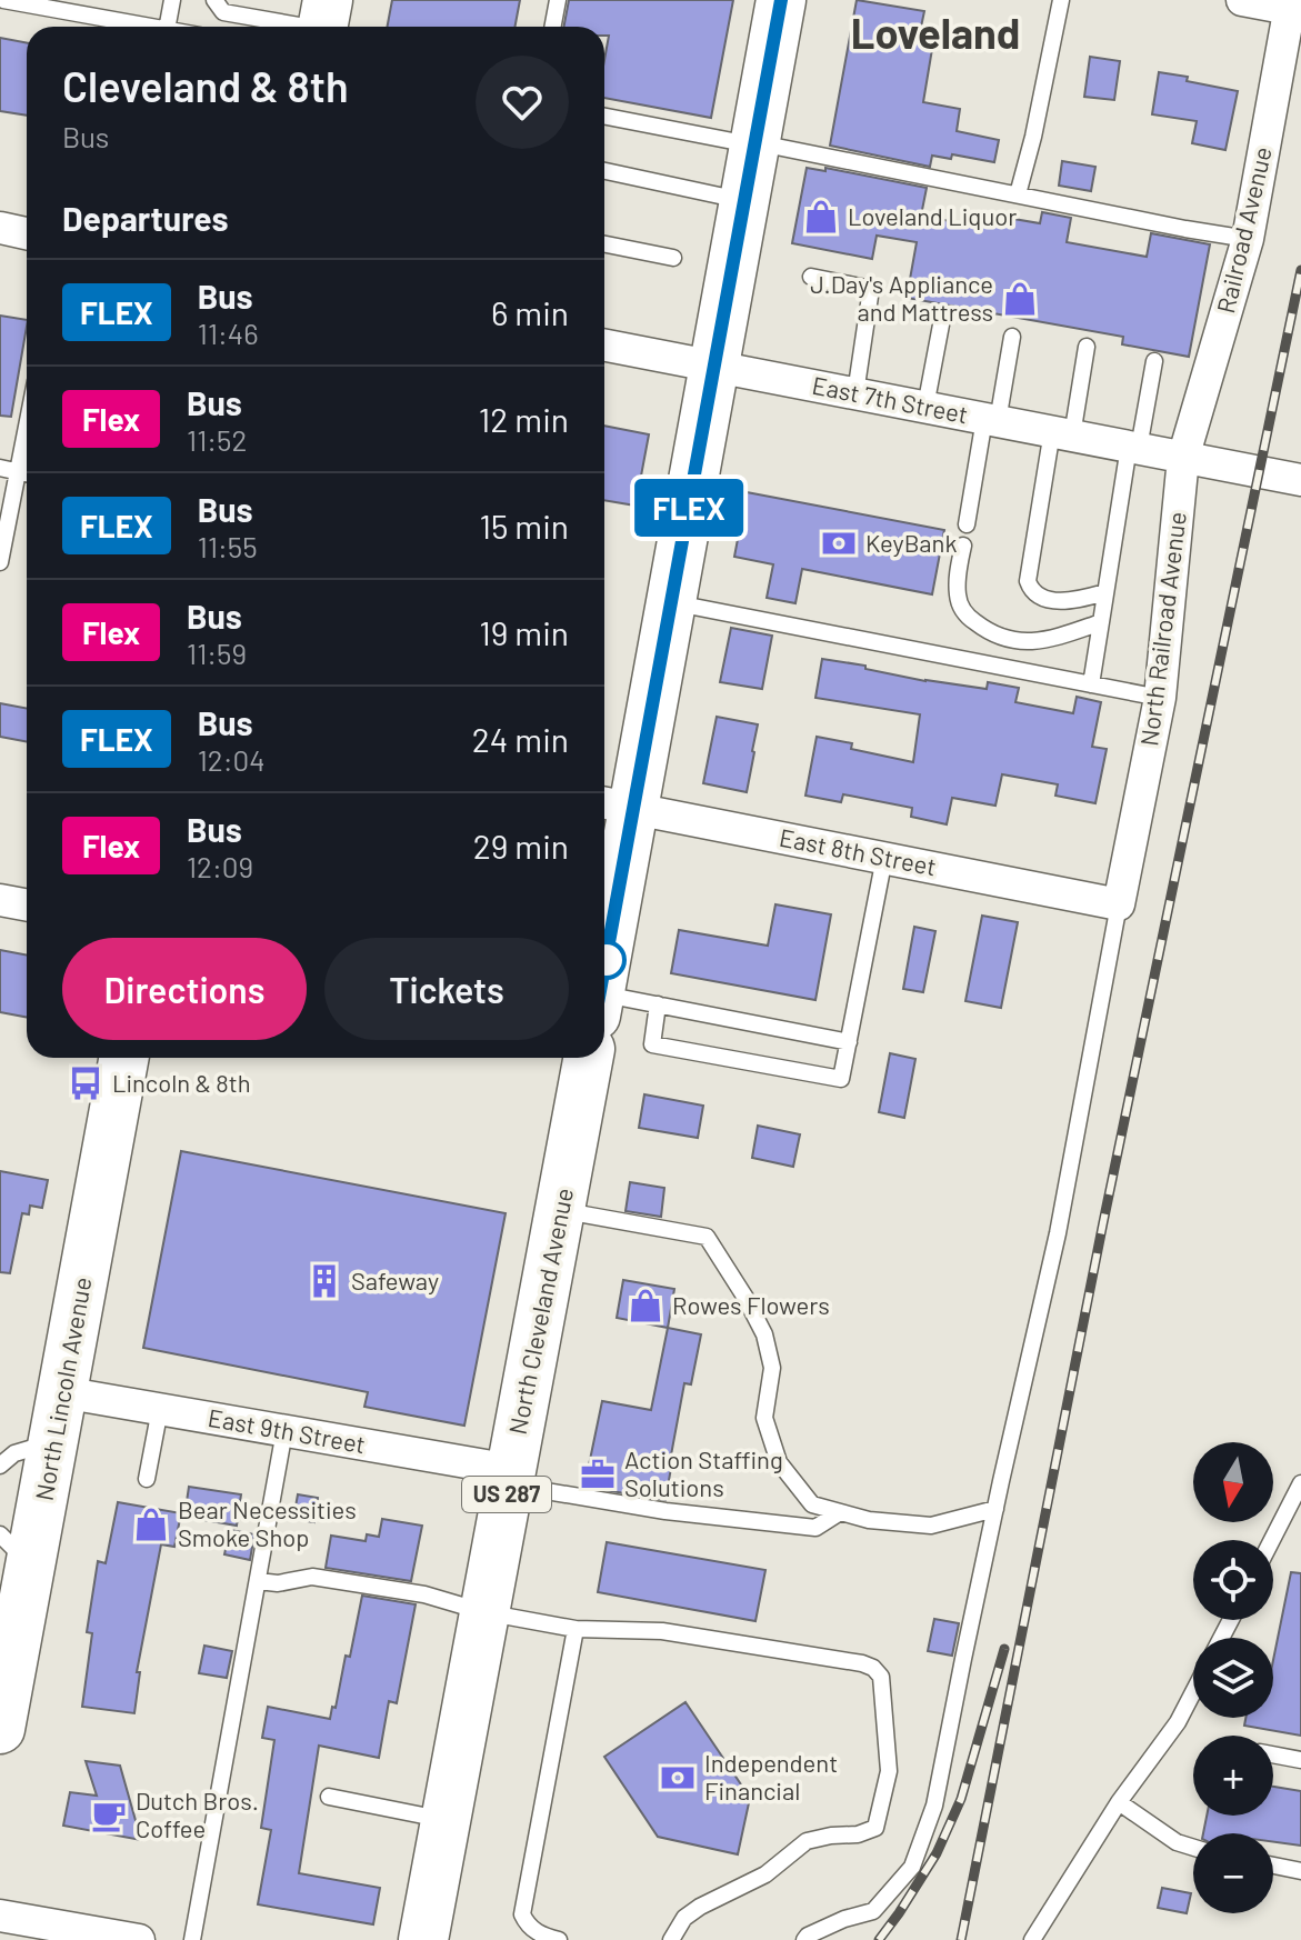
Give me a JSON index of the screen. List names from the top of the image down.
{
  "streets": {
    "highway": ["North Cleveland Avenue", "North Lincoln Avenue", "US 287"],
    "street": [
      "Railroad Avenue",
      "East 7th Street",
      "North Railroad Avenue",
      "East 8th Street",
      "East 9th Street"
    ]
  },
  "crossings": [
    ["Railroad Avenue", "East 7th Street"],
    ["Railroad Avenue", "North Railroad Avenue"],
    ["East 7th Street", "North Railroad Avenue"],
    ["North Railroad Avenue", "East 8th Street"],
    ["North Cleveland Avenue", "East 9th Street"],
    ["North Lincoln Avenue", "East 9th Street"]
  ],
  "districts": ["Loveland"],
  "places": {
    "shop": [
      "Loveland Liquor",
      "J.Day's Appliance and Mattress",
      "Rowes Flowers",
      "Bear Necessities Smoke Shop"
    ],
    "bank": ["KeyBank", "Independent Financial"],
    "bus stop": ["Lincoln & 8th"],
    "building": ["Safeway"],
    "office": ["Action Staffing Solutions"],
    "cafe": ["Dutch Bros. Coffee"]
  },
  "lines": ["bus line FLEX"],
  "north": "bottom",
  "page": {
    "on_map": "FLEX",
    "heading": [
      ["Cleveland & 8th", "Bus"],
      "Departures"
    ],
    "list": [
      {
        "mark": "FLEX",
        "name": "Bus",
        "note": "11:46",
        "value": "6 min"
      },
      {
        "mark": "Flex",
        "name": "Bus",
        "note": "11:52",
        "value": "12 min"
      },
      {
        "mark": "FLEX",
        "name": "Bus",
        "note": "11:55",
        "value": "15 min"
      },
      {
        "mark": "Flex",
        "name": "Bus",
        "note": "11:59",
        "value": "19 min"
      },
      {
        "mark": "FLEX",
        "name": "Bus",
        "note": "12:04",
        "value": "24 min"
      },
      {
        "mark": "Flex",
        "name": "Bus",
        "note": "12:09",
        "value": "29 min"
      }
    ],
    "buttons": ["Directions", "Tickets"],
    "map_buttons": ["+", "−"]
  }
}
